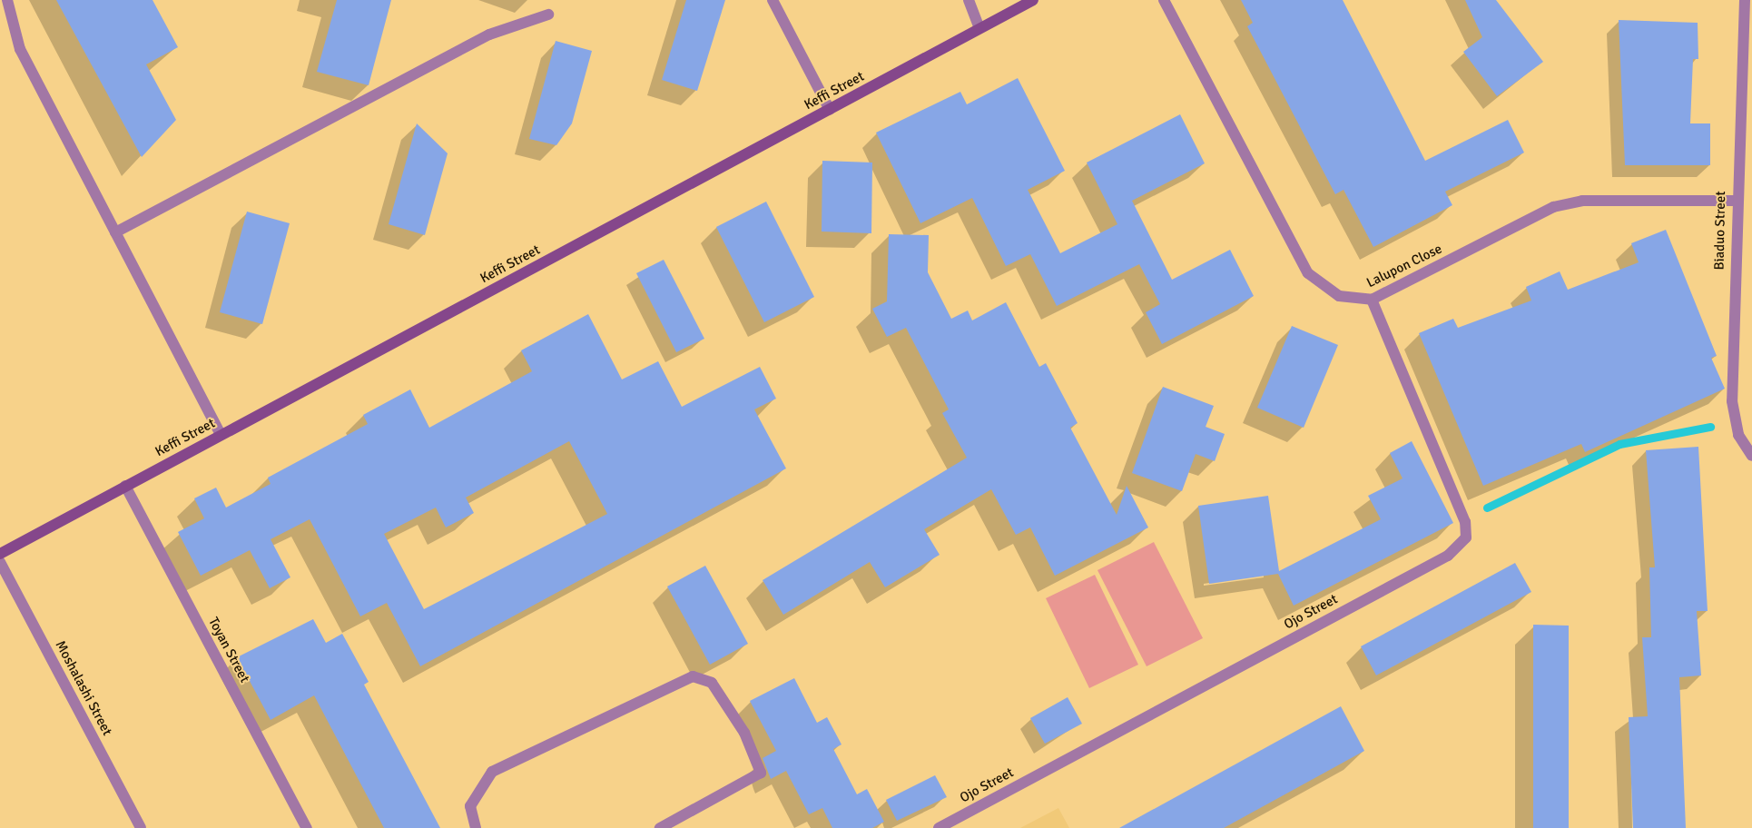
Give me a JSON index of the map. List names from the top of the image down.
{
  "streets": {
    "main road": ["Keffi Street"],
    "street": [
      "Biaduo Street",
      "Lalupon Close",
      "Ojo Street",
      "Toyan Street",
      "Moshalashi Street"
    ]
  },
  "crossings": [
    ["Keffi Street", "Toyan Street"],
    ["Biaduo Street", "Lalupon Close"],
    ["Lalupon Close", "Ojo Street"]
  ]
}
